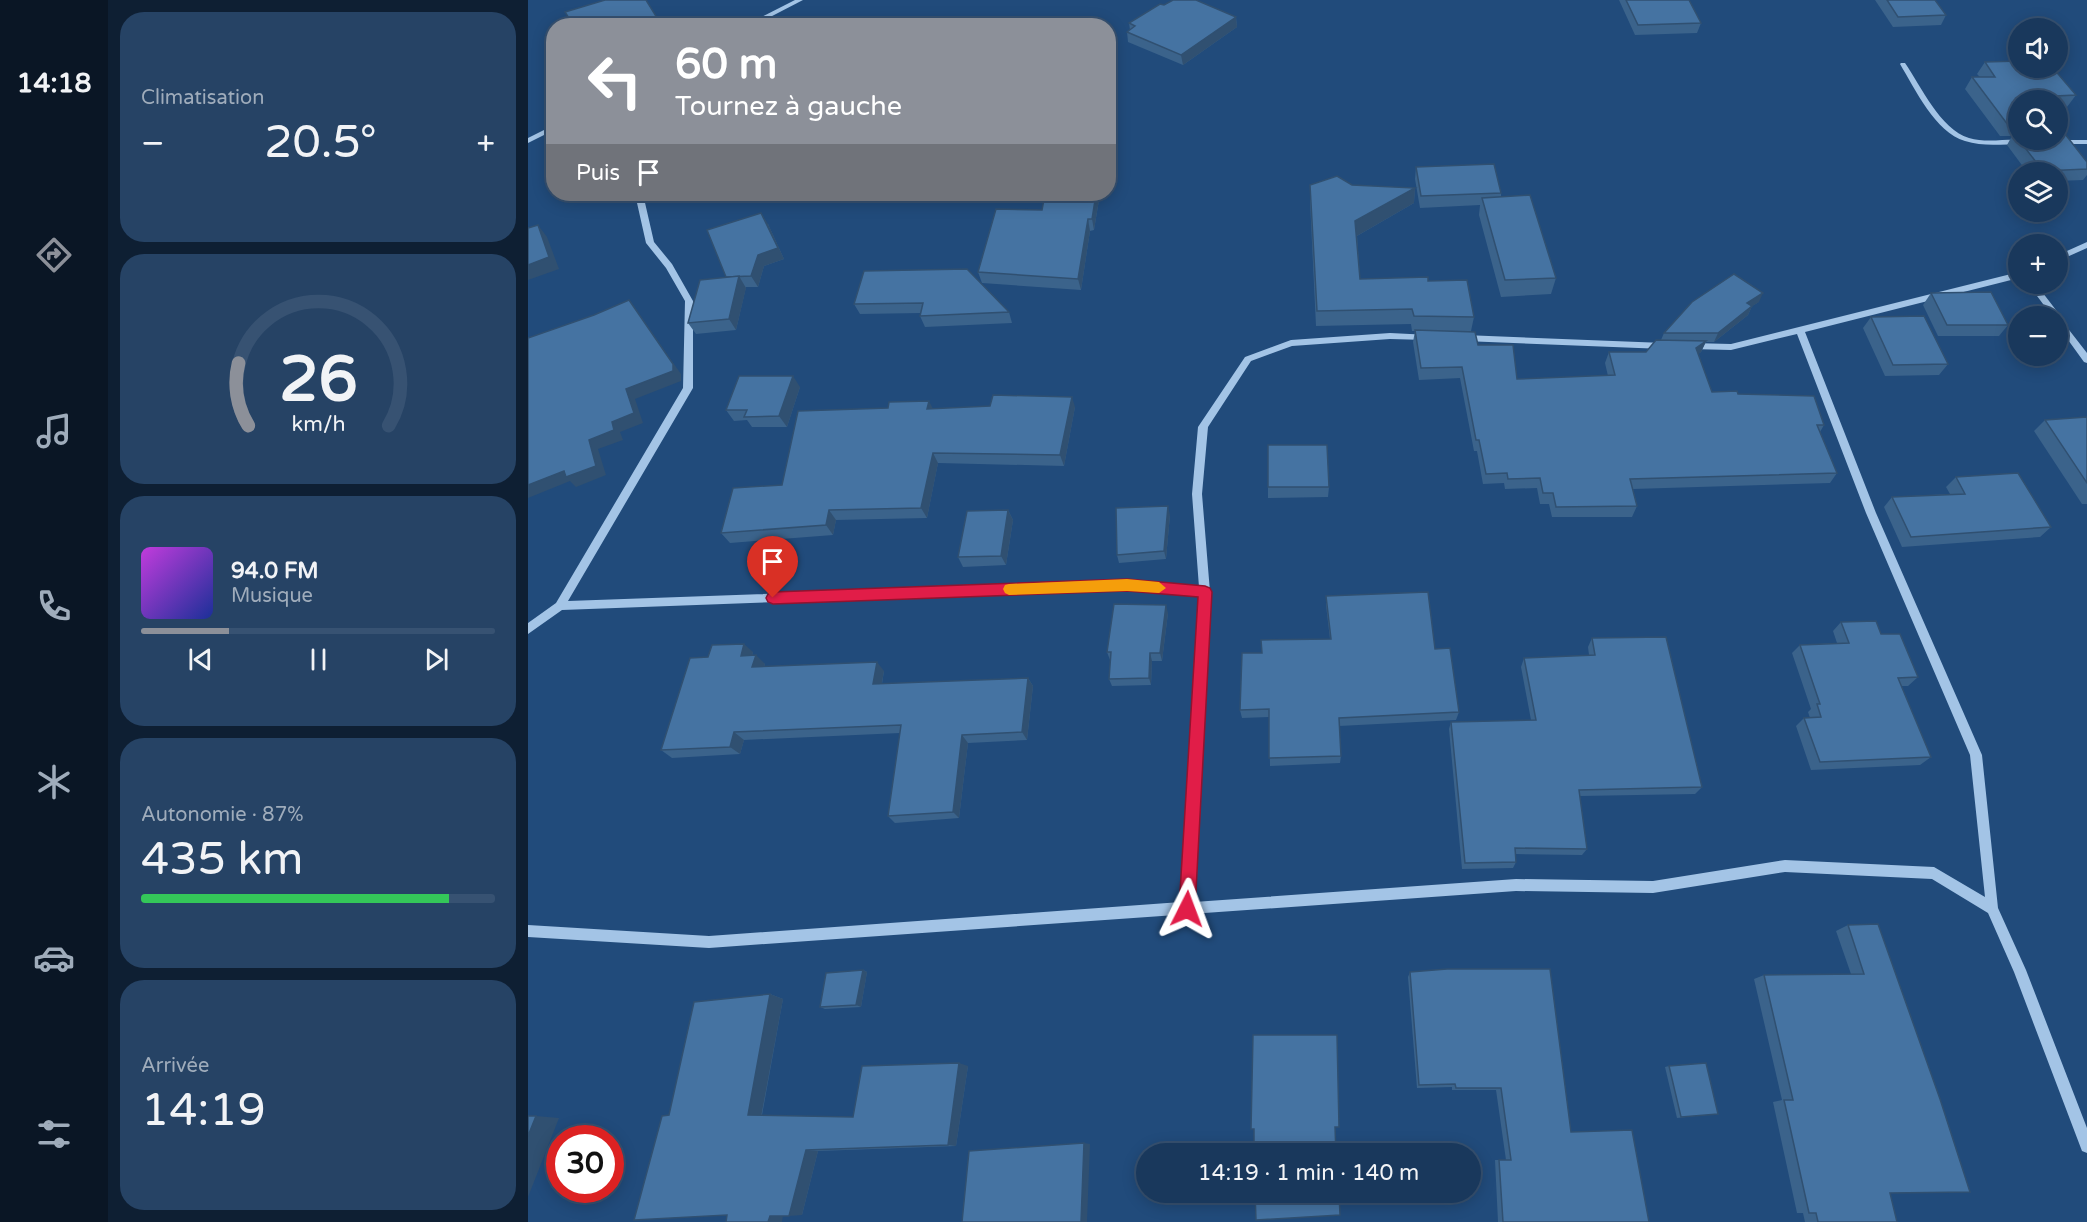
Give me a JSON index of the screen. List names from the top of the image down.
{
  "page": {
    "tabs": "14:18",
    "tile": [
      "Climatisation",
      ["Autonomie · 87%", "435 km"],
      ["Arrivée", "14:19"]
    ],
    "map_buttons": ["+", "−"],
    "turn": ["60 m", "Tournez à gauche"],
    "heat": ["−", "20.5°", "+"],
    "then": "Puis",
    "song": ["94.0 FM", "Musique"],
    "limit": "30",
    "trip": "14:19 · 1 min · 140 m",
    "gauge": ["26", "km/h"]
  }
}
